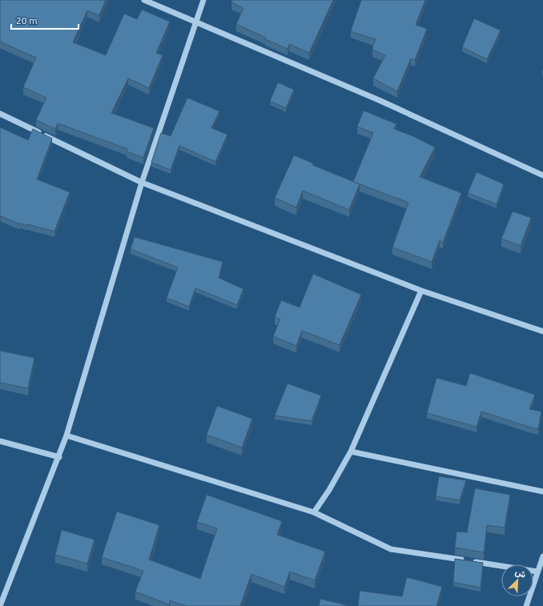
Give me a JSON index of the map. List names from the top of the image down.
{
  "scale_bar": "20 m",
  "north": "top right"
}
